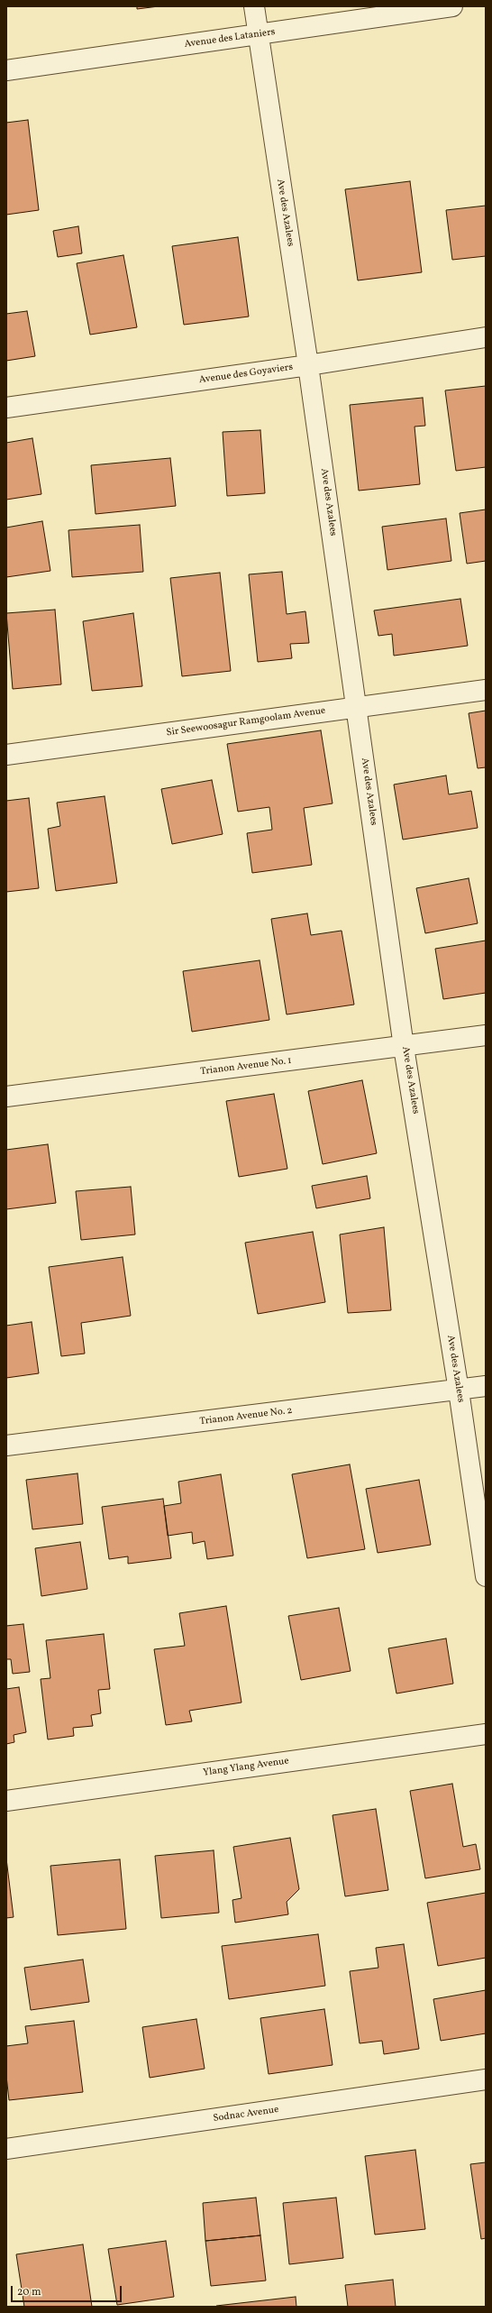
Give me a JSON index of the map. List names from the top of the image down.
{
  "streets": {
    "street": [
      "Avenue des Lataniers",
      "Ave des Azalees",
      "Avenue des Goyaviers",
      "Sir Seewoosagur Ramgoolam Avenue",
      "Trianon Avenue No. 1",
      "Trianon Avenue No. 2",
      "Ylang Ylang Avenue",
      "Sodnac Avenue"
    ]
  },
  "crossings": [
    ["Avenue des Lataniers", "Ave des Azalees"],
    ["Ave des Azalees", "Avenue des Goyaviers"],
    ["Ave des Azalees", "Sir Seewoosagur Ramgoolam Avenue"],
    ["Ave des Azalees", "Trianon Avenue No. 1"],
    ["Ave des Azalees", "Trianon Avenue No. 2"]
  ],
  "scale_bar": "20 m"
}
